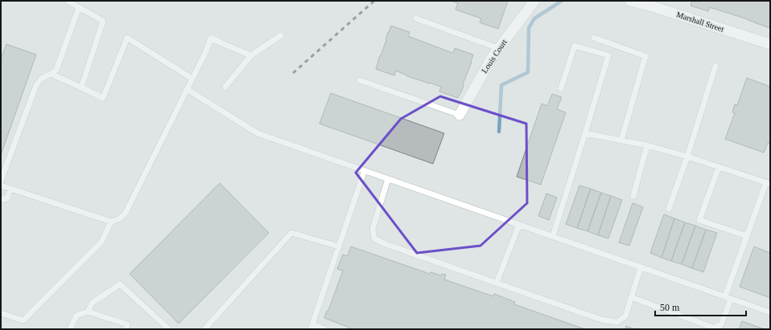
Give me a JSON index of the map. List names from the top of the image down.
{
  "streets": {
    "street": ["Marshall Street", "Louis Court"]
  },
  "scale_bar": "50 m"
}
